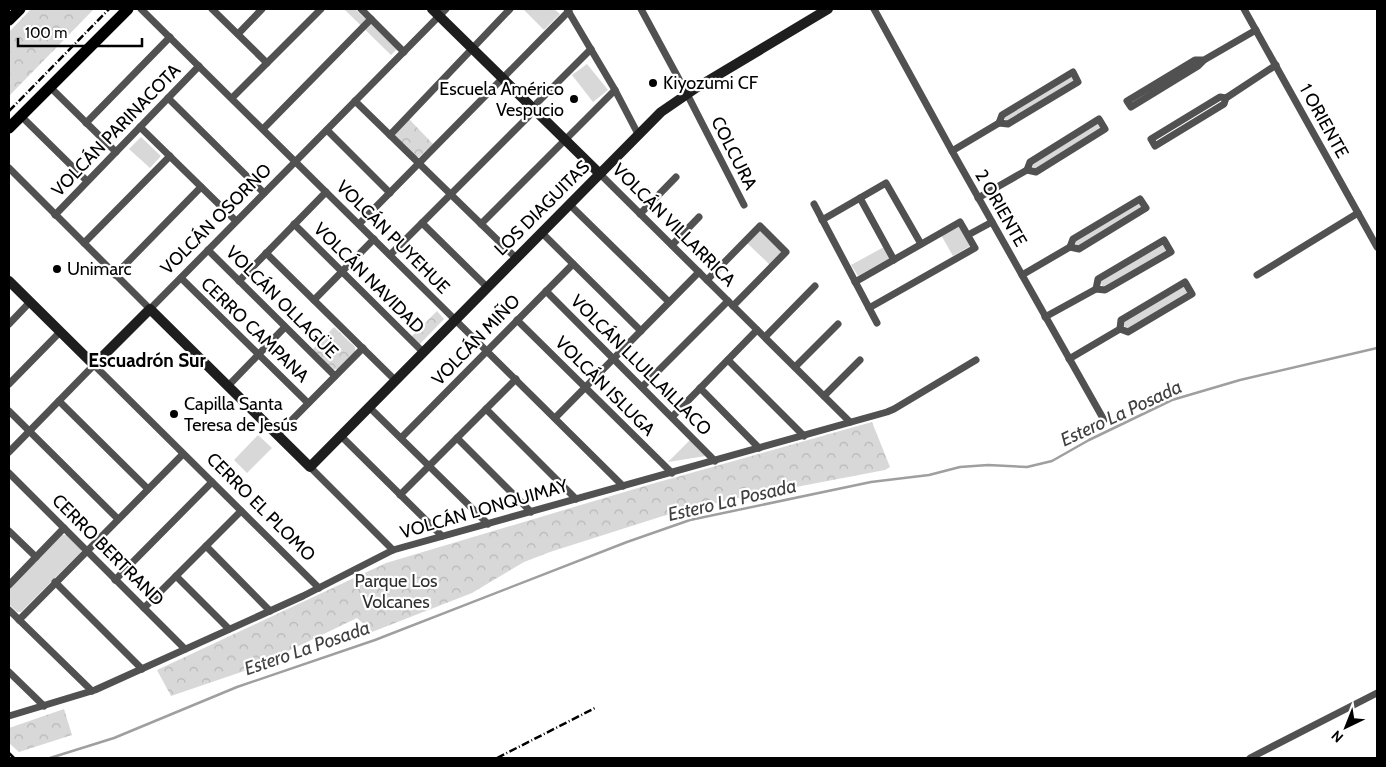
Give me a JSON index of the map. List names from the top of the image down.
{
  "streets": {
    "street": [
      "1 ORIENTE",
      "VOLCÁN PARINACOTA",
      "COLCURA",
      "LOS DIAGUITAS",
      "2 ORIENTE",
      "VOLCÁN OSORNO",
      "VOLCÁN VILLARRICA",
      "VOLCÁN PUYEHUE",
      "VOLCÁN NAVIDAD",
      "VOLCÁN OLLAGÜE",
      "CERRO CAMPANA",
      "VOLCÁN MIÑO",
      "VOLCÁN LLULLAILLACO",
      "VOLCÁN ISLUGA",
      "CERRO EL PLOMO",
      "VOLCÁN LONQUIMAY",
      "CERRO BERTRAND"
    ]
  },
  "crossings": [
    ["VOLCÁN PARINACOTA", "VOLCÁN PUYEHUE"],
    ["COLCURA", "LOS DIAGUITAS"],
    ["LOS DIAGUITAS", "VOLCÁN VILLARRICA"],
    ["LOS DIAGUITAS", "VOLCÁN PUYEHUE"],
    ["LOS DIAGUITAS", "VOLCÁN NAVIDAD"],
    ["VOLCÁN OSORNO", "VOLCÁN VILLARRICA"],
    ["VOLCÁN OSORNO", "VOLCÁN PUYEHUE"],
    ["VOLCÁN OSORNO", "VOLCÁN OLLAGÜE"],
    ["VOLCÁN OSORNO", "CERRO CAMPANA"],
    ["VOLCÁN OSORNO", "CERRO EL PLOMO"],
    ["VOLCÁN VILLARRICA", "VOLCÁN LONQUIMAY"],
    ["VOLCÁN PUYEHUE", "VOLCÁN MIÑO"],
    ["VOLCÁN PUYEHUE", "VOLCÁN LONQUIMAY"],
    ["VOLCÁN MIÑO", "VOLCÁN LLULLAILLACO"],
    ["VOLCÁN MIÑO", "VOLCÁN ISLUGA"],
    ["VOLCÁN LLULLAILLACO", "VOLCÁN LONQUIMAY"],
    ["VOLCÁN ISLUGA", "VOLCÁN LONQUIMAY"],
    ["CERRO EL PLOMO", "VOLCÁN LONQUIMAY"],
    ["VOLCÁN LONQUIMAY", "CERRO BERTRAND"]
  ],
  "districts": ["Escuadrón Sur"],
  "water": ["Estero La Posada"],
  "parks": ["Parque Los Volcanes"],
  "places": [
    "Kiyozumi CF",
    "Escuela Américo Vespucio",
    "Unimarc",
    "Capilla Santa Teresa de Jesús"
  ],
  "scale_bar": "100 m",
  "north": "bottom left"
}
